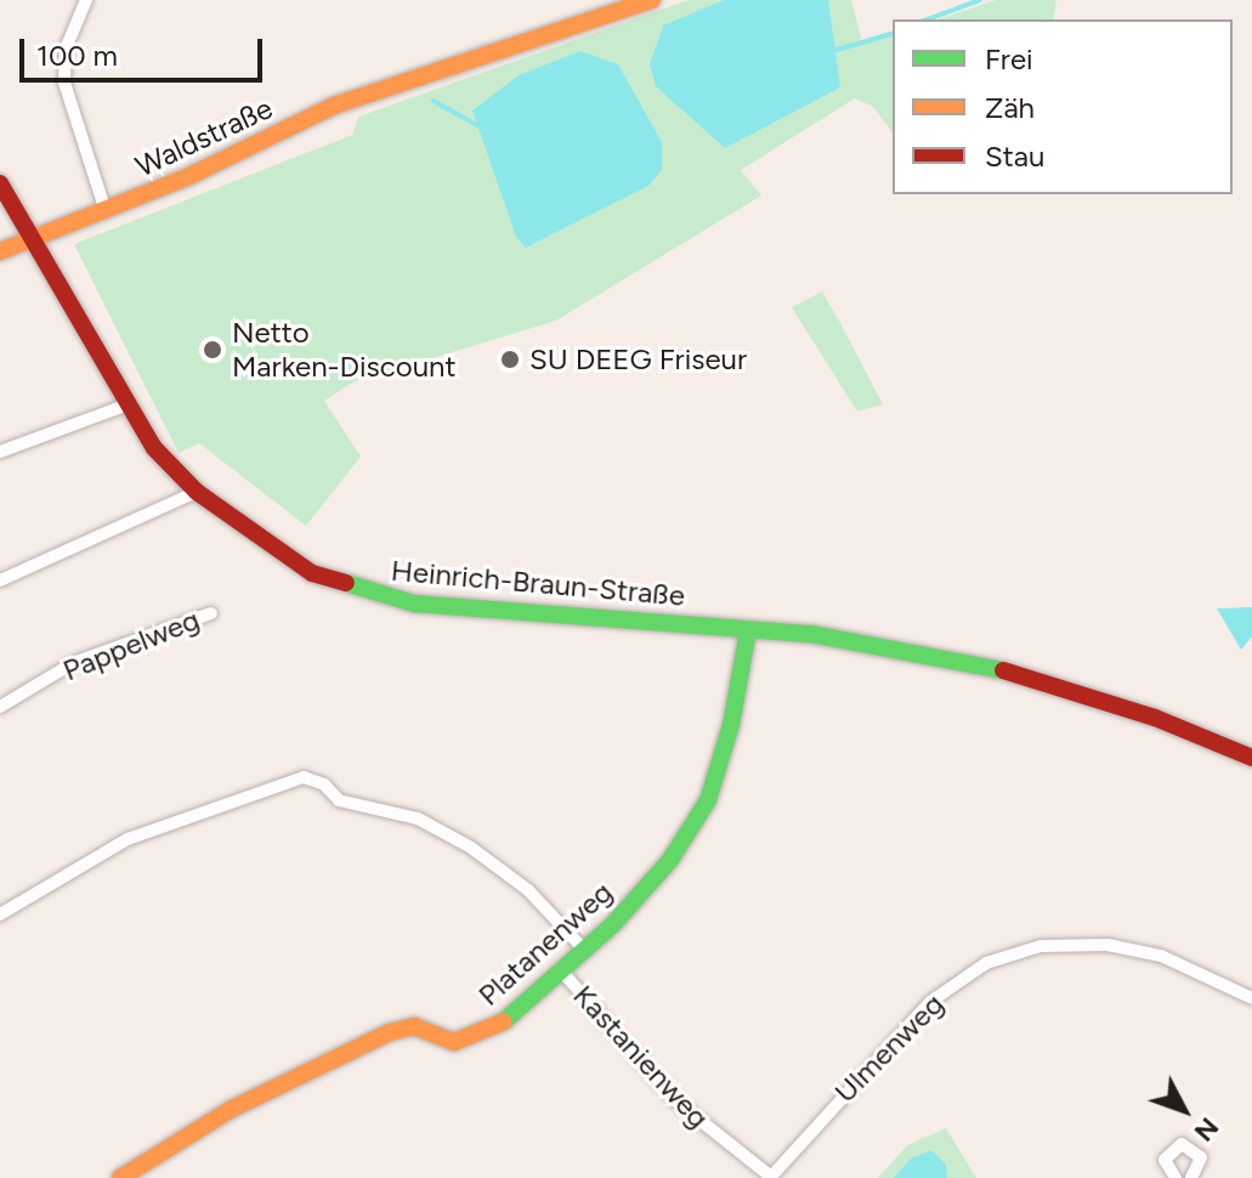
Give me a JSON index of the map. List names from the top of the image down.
{
  "streets": {
    "street": [
      "Waldstraße",
      "Heinrich-Braun-Straße",
      "Pappelweg",
      "Platanenweg",
      "Ulmenweg",
      "Kastanienweg"
    ]
  },
  "crossings": [
    ["Waldstraße", "Heinrich-Braun-Straße"],
    ["Heinrich-Braun-Straße", "Platanenweg"],
    ["Platanenweg", "Kastanienweg"],
    ["Ulmenweg", "Kastanienweg"]
  ],
  "places": ["Netto Marken-Discount", "SU DEEG Friseur"],
  "legend": ["Frei", "Zäh", "Stau"],
  "scale_bar": "100 m",
  "north": "bottom right"
}
